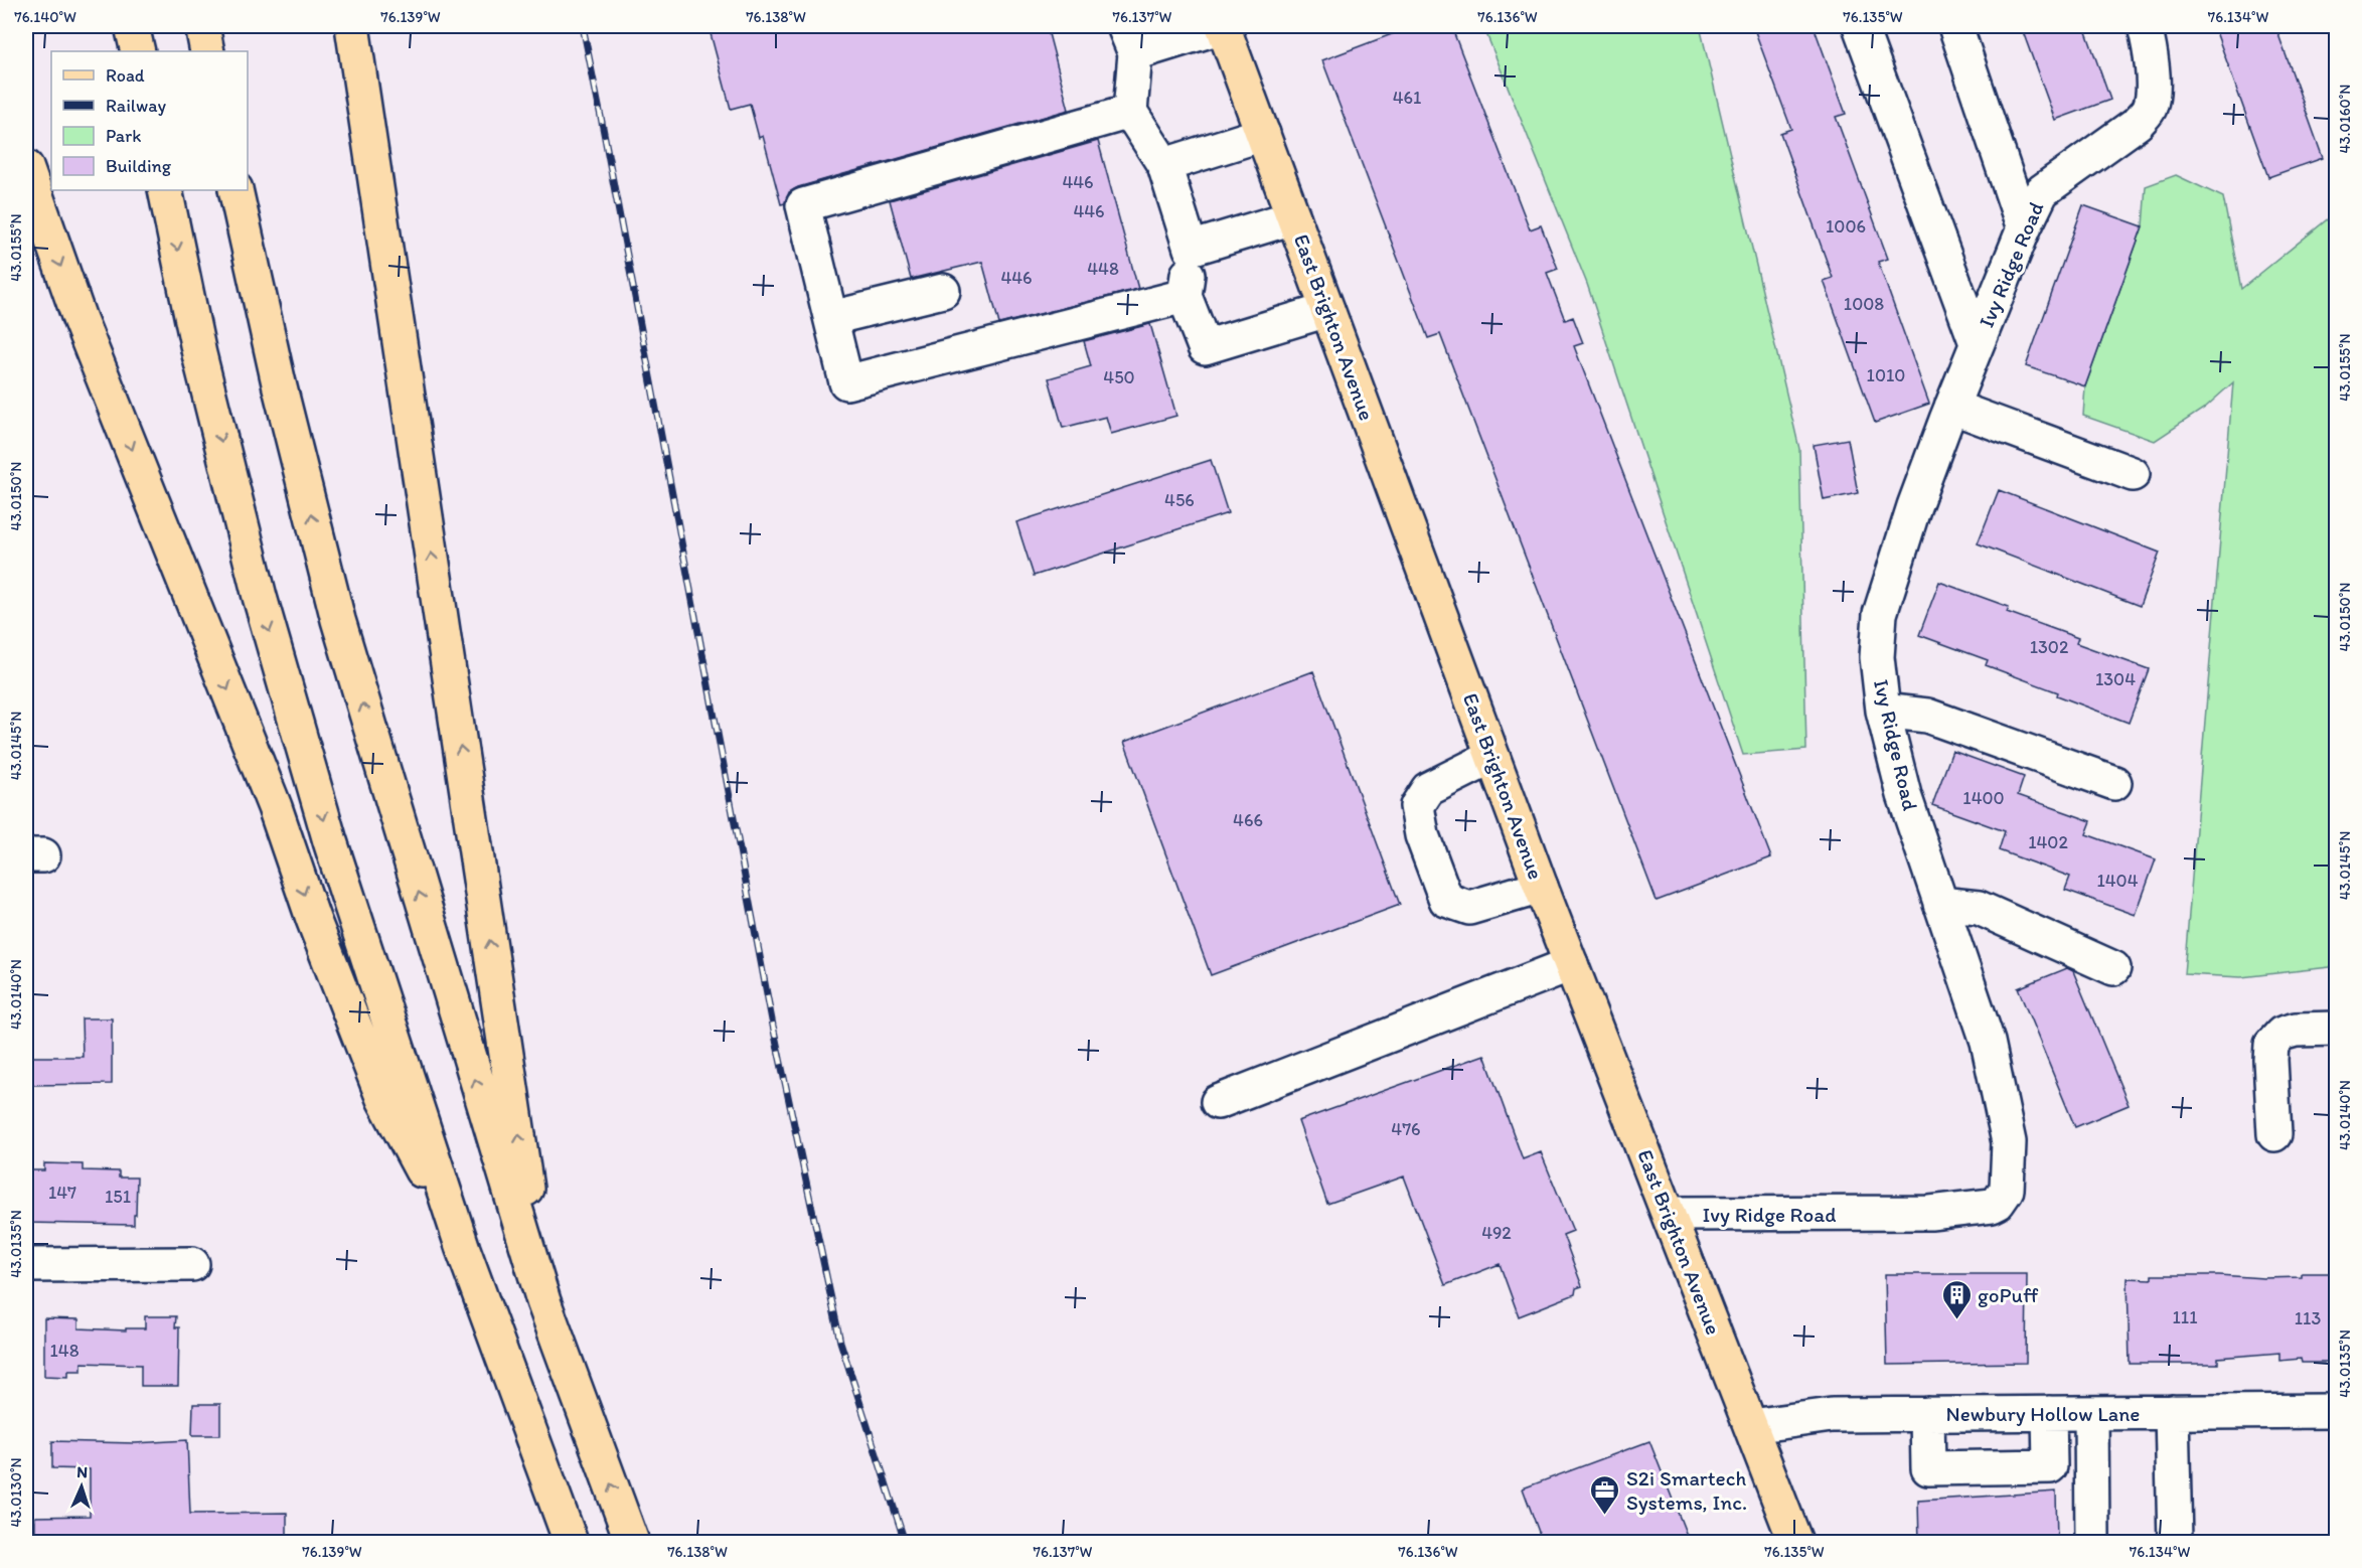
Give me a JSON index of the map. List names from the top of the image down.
{
  "streets": {
    "main road": ["East Brighton Avenue"],
    "street": ["Ivy Ridge Road", "Newbury Hollow Lane"]
  },
  "crossings": [
    ["Ivy Ridge Road", "East Brighton Avenue"],
    ["East Brighton Avenue", "Newbury Hollow Lane"]
  ],
  "places": {
    "building": ["goPuff"],
    "office": ["S2i Smartech Systems, Inc."]
  },
  "house_numbers": [
    "461",
    "446",
    "446",
    "1006",
    "448",
    "446",
    "1008",
    "1010",
    "450",
    "456",
    "1302",
    "1304",
    "1400",
    "466",
    "1402",
    "1404",
    "476",
    "147",
    "151",
    "492",
    "111",
    "113",
    "148"
  ],
  "legend": [
    "Road",
    "Railway",
    "Park",
    "Building"
  ],
  "north": "top",
  "coordinates": [
    "76.140°W",
    "76.139°W",
    "76.138°W",
    "76.137°W",
    "76.136°W",
    "76.135°W",
    "76.134°W",
    "43.0160°N",
    "43.0155°N",
    "43.0150°N",
    "43.0145°N",
    "43.0140°N",
    "43.0135°N",
    "43.0130°N"
  ]
}
